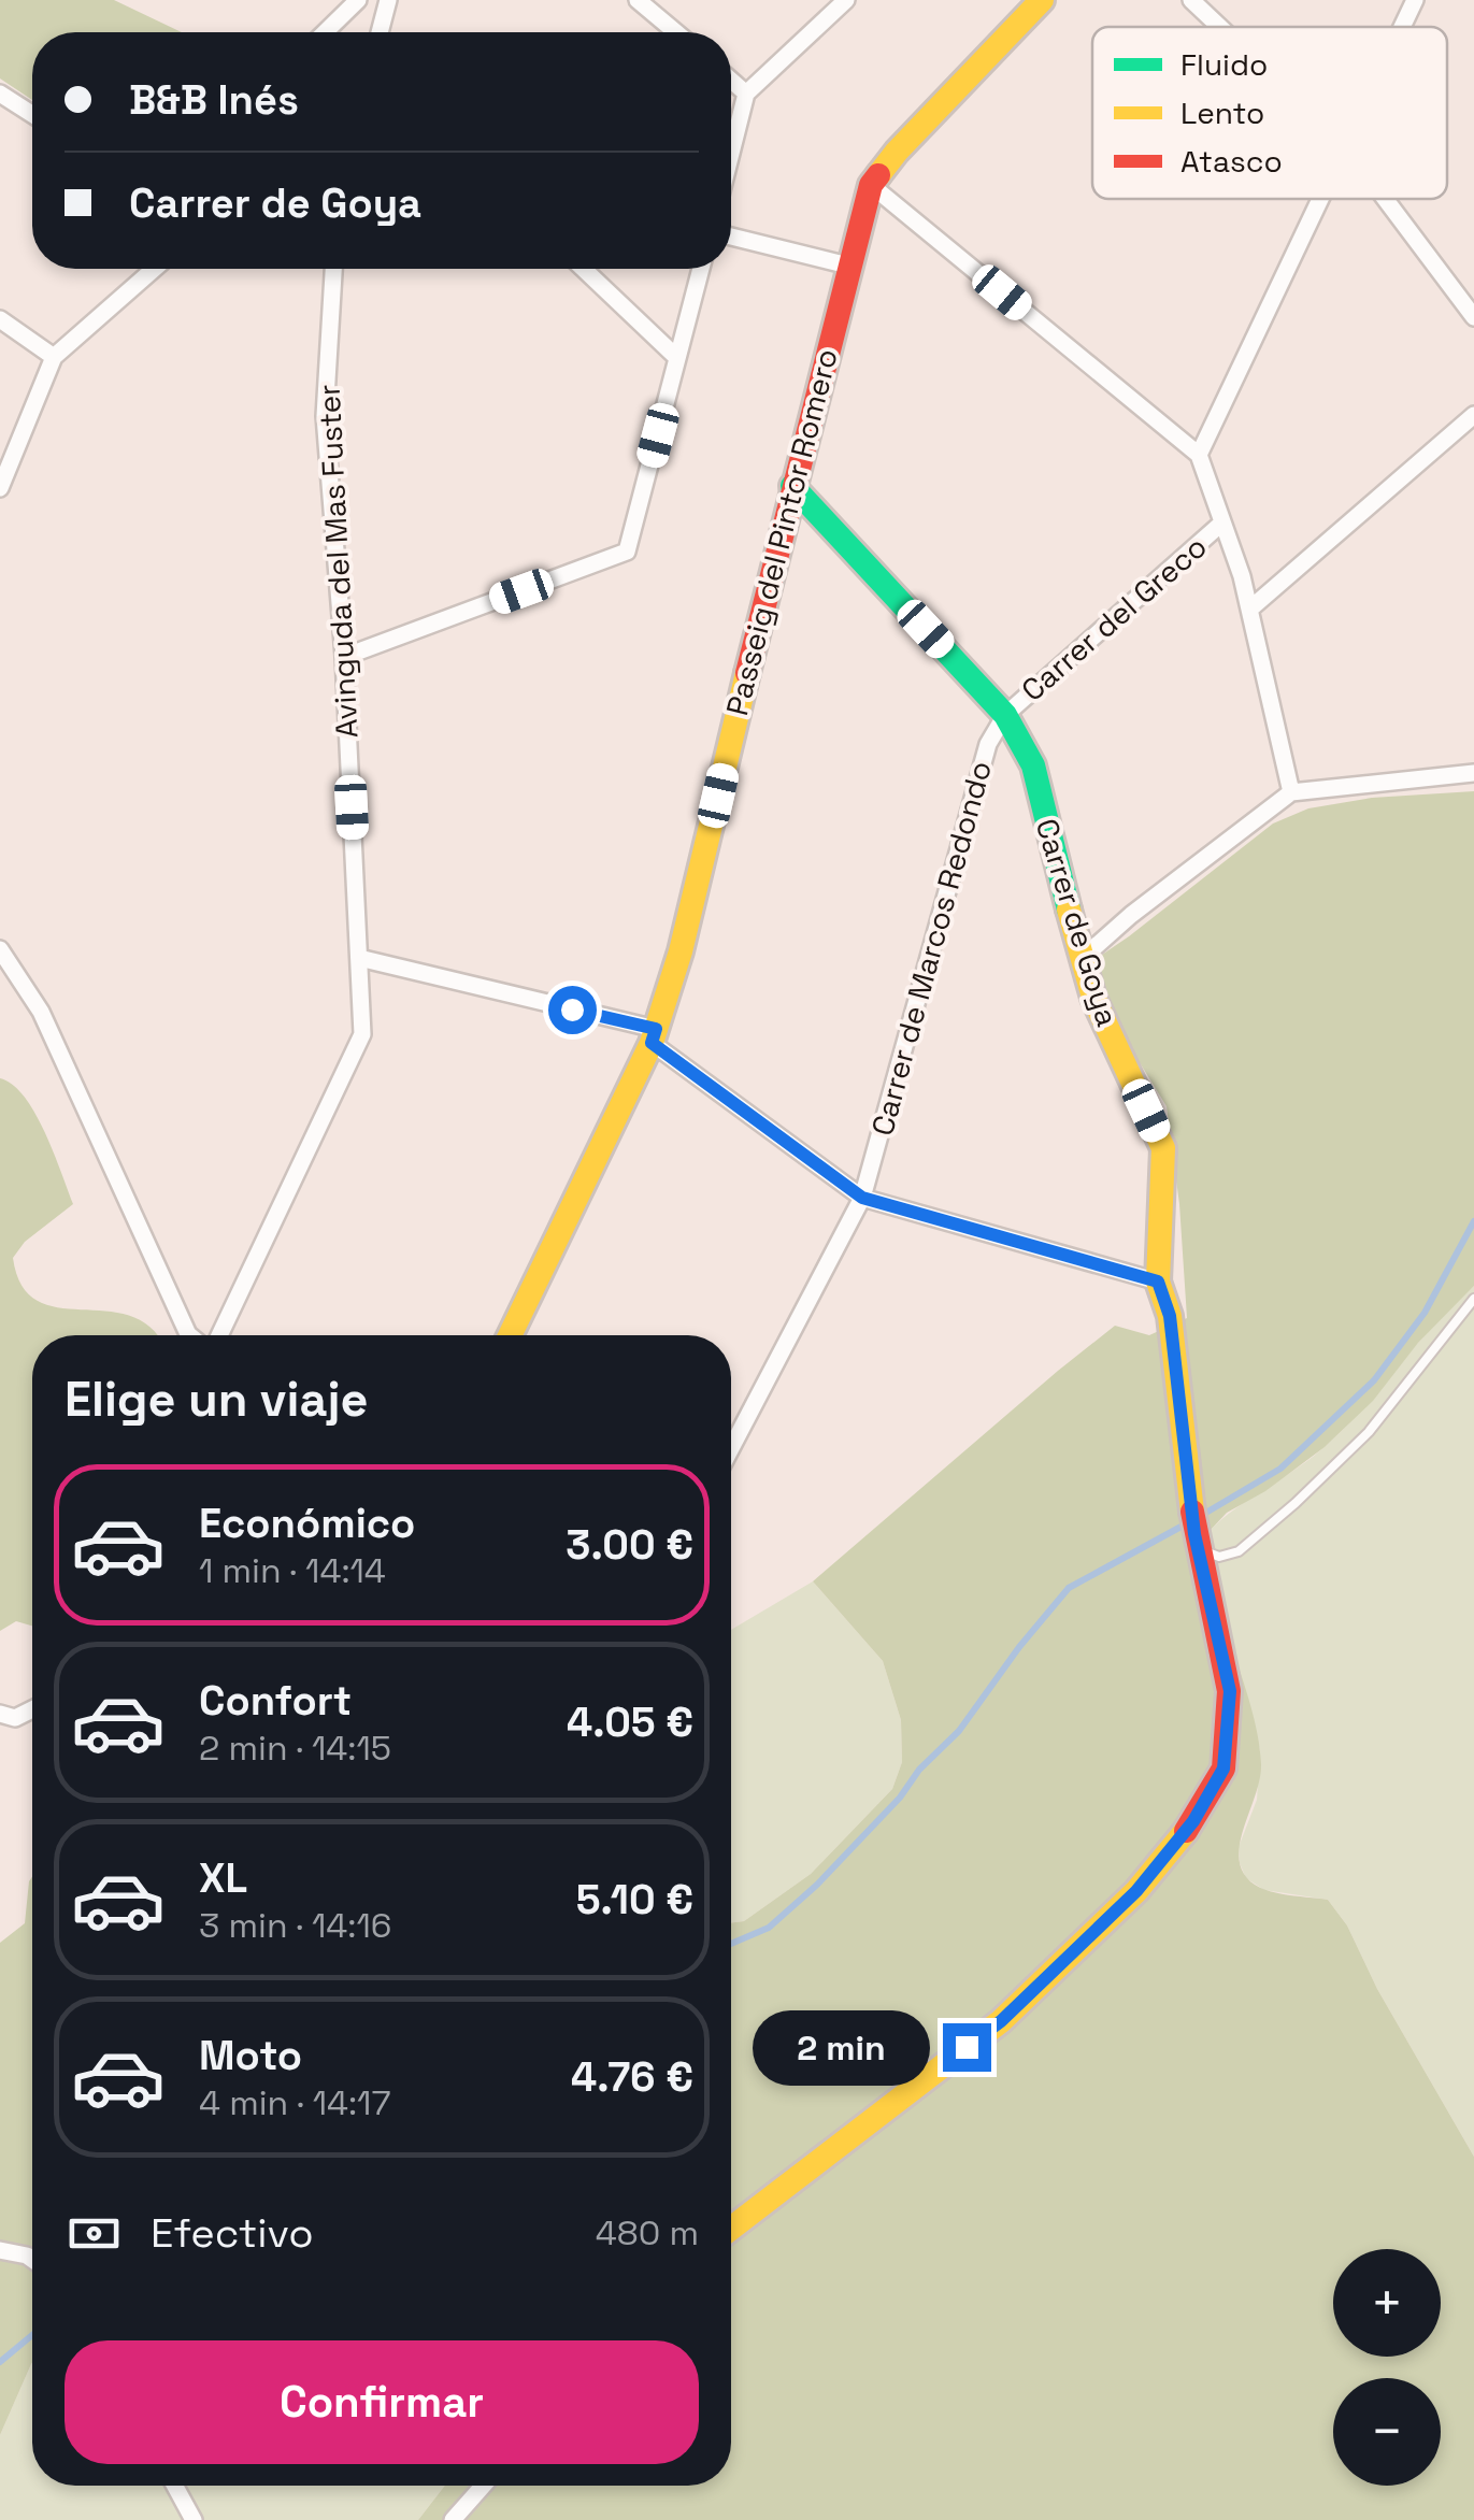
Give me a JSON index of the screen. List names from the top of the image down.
{
  "streets": {
    "street": [
      "Passeig del Pintor Romero",
      "Avinguda del Mas Fuster",
      "Carrer del Greco",
      "Carrer de Goya",
      "Carrer de Marcos Redondo"
    ]
  },
  "crossings": [
    ["Passeig del Pintor Romero", "Carrer de Goya"],
    ["Carrer del Greco", "Carrer de Goya"],
    ["Carrer del Greco", "Carrer de Marcos Redondo"],
    ["Carrer de Goya", "Carrer de Marcos Redondo"]
  ],
  "legend": ["Fluido", "Lento", "Atasco"],
  "page": {
    "banner": ["B&B Inés", "Carrer de Goya"],
    "heading": "Elige un viaje",
    "list": [
      {
        "name": "Económico",
        "note": "1 min · 14:14",
        "value": "3.00 €"
      },
      {
        "name": "Confort",
        "note": "2 min · 14:15",
        "value": "4.05 €"
      },
      {
        "name": "XL",
        "note": "3 min · 14:16",
        "value": "5.10 €"
      },
      {
        "name": "Moto",
        "note": "4 min · 14:17",
        "value": "4.76 €"
      }
    ],
    "bubble": "2 min",
    "pay": ["Efectivo", "480 m"],
    "map_buttons": ["+", "−"],
    "buttons": "Confirmar"
  }
}
